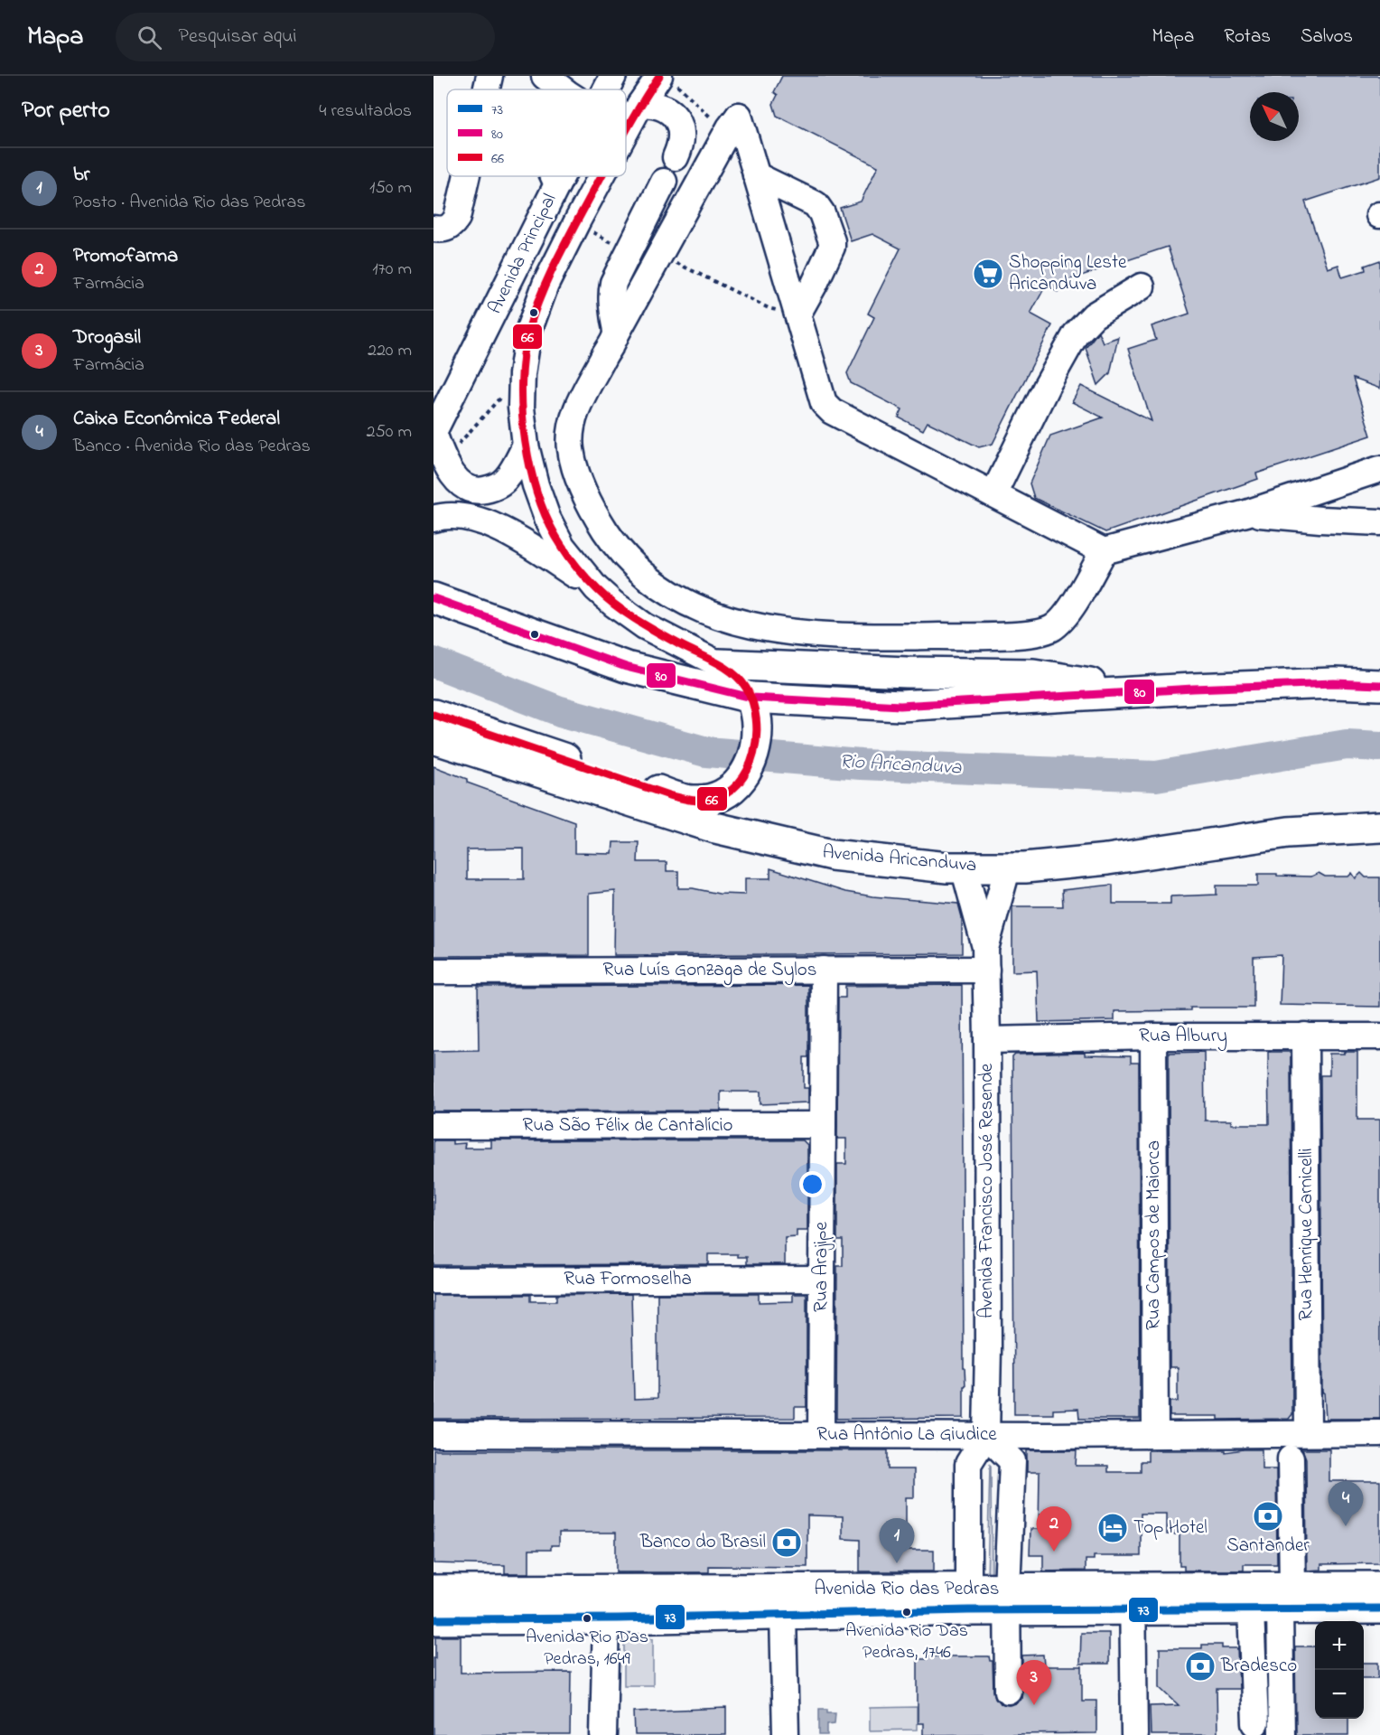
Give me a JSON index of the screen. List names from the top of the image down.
{
  "streets": {
    "main road": ["Avenida Aricanduva", "Avenida Rio das Pedras"],
    "street": [
      "Avenida Principal",
      "Rua Luís Gonzaga de Sylos",
      "Rua Albury",
      "Rua São Félix de Cantalício",
      "Avenida Francisco José Resende",
      "Rua Henrique Carnicelli",
      "Rua Campos de Maiorca",
      "Rua Arajipe",
      "Rua Formoselha",
      "Rua Antônio La Giudice"
    ]
  },
  "crossings": [
    ["Avenida Aricanduva", "Avenida Francisco José Resende"],
    ["Rua Luís Gonzaga de Sylos", "Avenida Francisco José Resende"],
    ["Rua Luís Gonzaga de Sylos", "Rua Arajipe"],
    ["Rua Albury", "Avenida Francisco José Resende"],
    ["Rua Albury", "Rua Henrique Carnicelli"],
    ["Rua Albury", "Rua Campos de Maiorca"],
    ["Rua São Félix de Cantalício", "Rua Arajipe"],
    ["Avenida Francisco José Resende", "Rua Antônio La Giudice"],
    ["Rua Henrique Carnicelli", "Rua Antônio La Giudice"],
    ["Rua Campos de Maiorca", "Rua Antônio La Giudice"],
    ["Rua Arajipe", "Rua Formoselha"],
    ["Rua Arajipe", "Rua Antônio La Giudice"]
  ],
  "water": ["Rio Aricanduva"],
  "places": {
    "supermarket": ["Shopping Leste Aricanduva"],
    "bank": ["Santander", "Banco do Brasil", "Bradesco"],
    "hotel": ["Top Hotel"],
    "other": ["Avenida Rio Das Pedras, 1746", "Avenida Rio Das Pedras, 1649"]
  },
  "lines": ["transit line 66", "transit line 80", "transit line 73"],
  "legend": ["73", "80", "66"],
  "north": "top left",
  "page": {
    "header": "Mapa",
    "search": "Pesquisar aqui",
    "nav": ["Mapa", "Rotas", "Salvos"],
    "heading": ["Por perto", "4 resultados"],
    "list": [
      {
        "mark": "1",
        "name": "br",
        "note": "Posto · Avenida Rio das Pedras",
        "value": "150 m"
      },
      {
        "mark": "2",
        "name": "Promofarma",
        "note": "Farmácia",
        "value": "170 m"
      },
      {
        "mark": "3",
        "name": "Drogasil",
        "note": "Farmácia",
        "value": "220 m"
      },
      {
        "mark": "4",
        "name": "Caixa Econômica Federal",
        "note": "Banco · Avenida Rio das Pedras",
        "value": "250 m"
      }
    ],
    "pins": [
      "4",
      "2",
      "1",
      "3"
    ],
    "map_buttons": ["+", "−"]
  }
}
